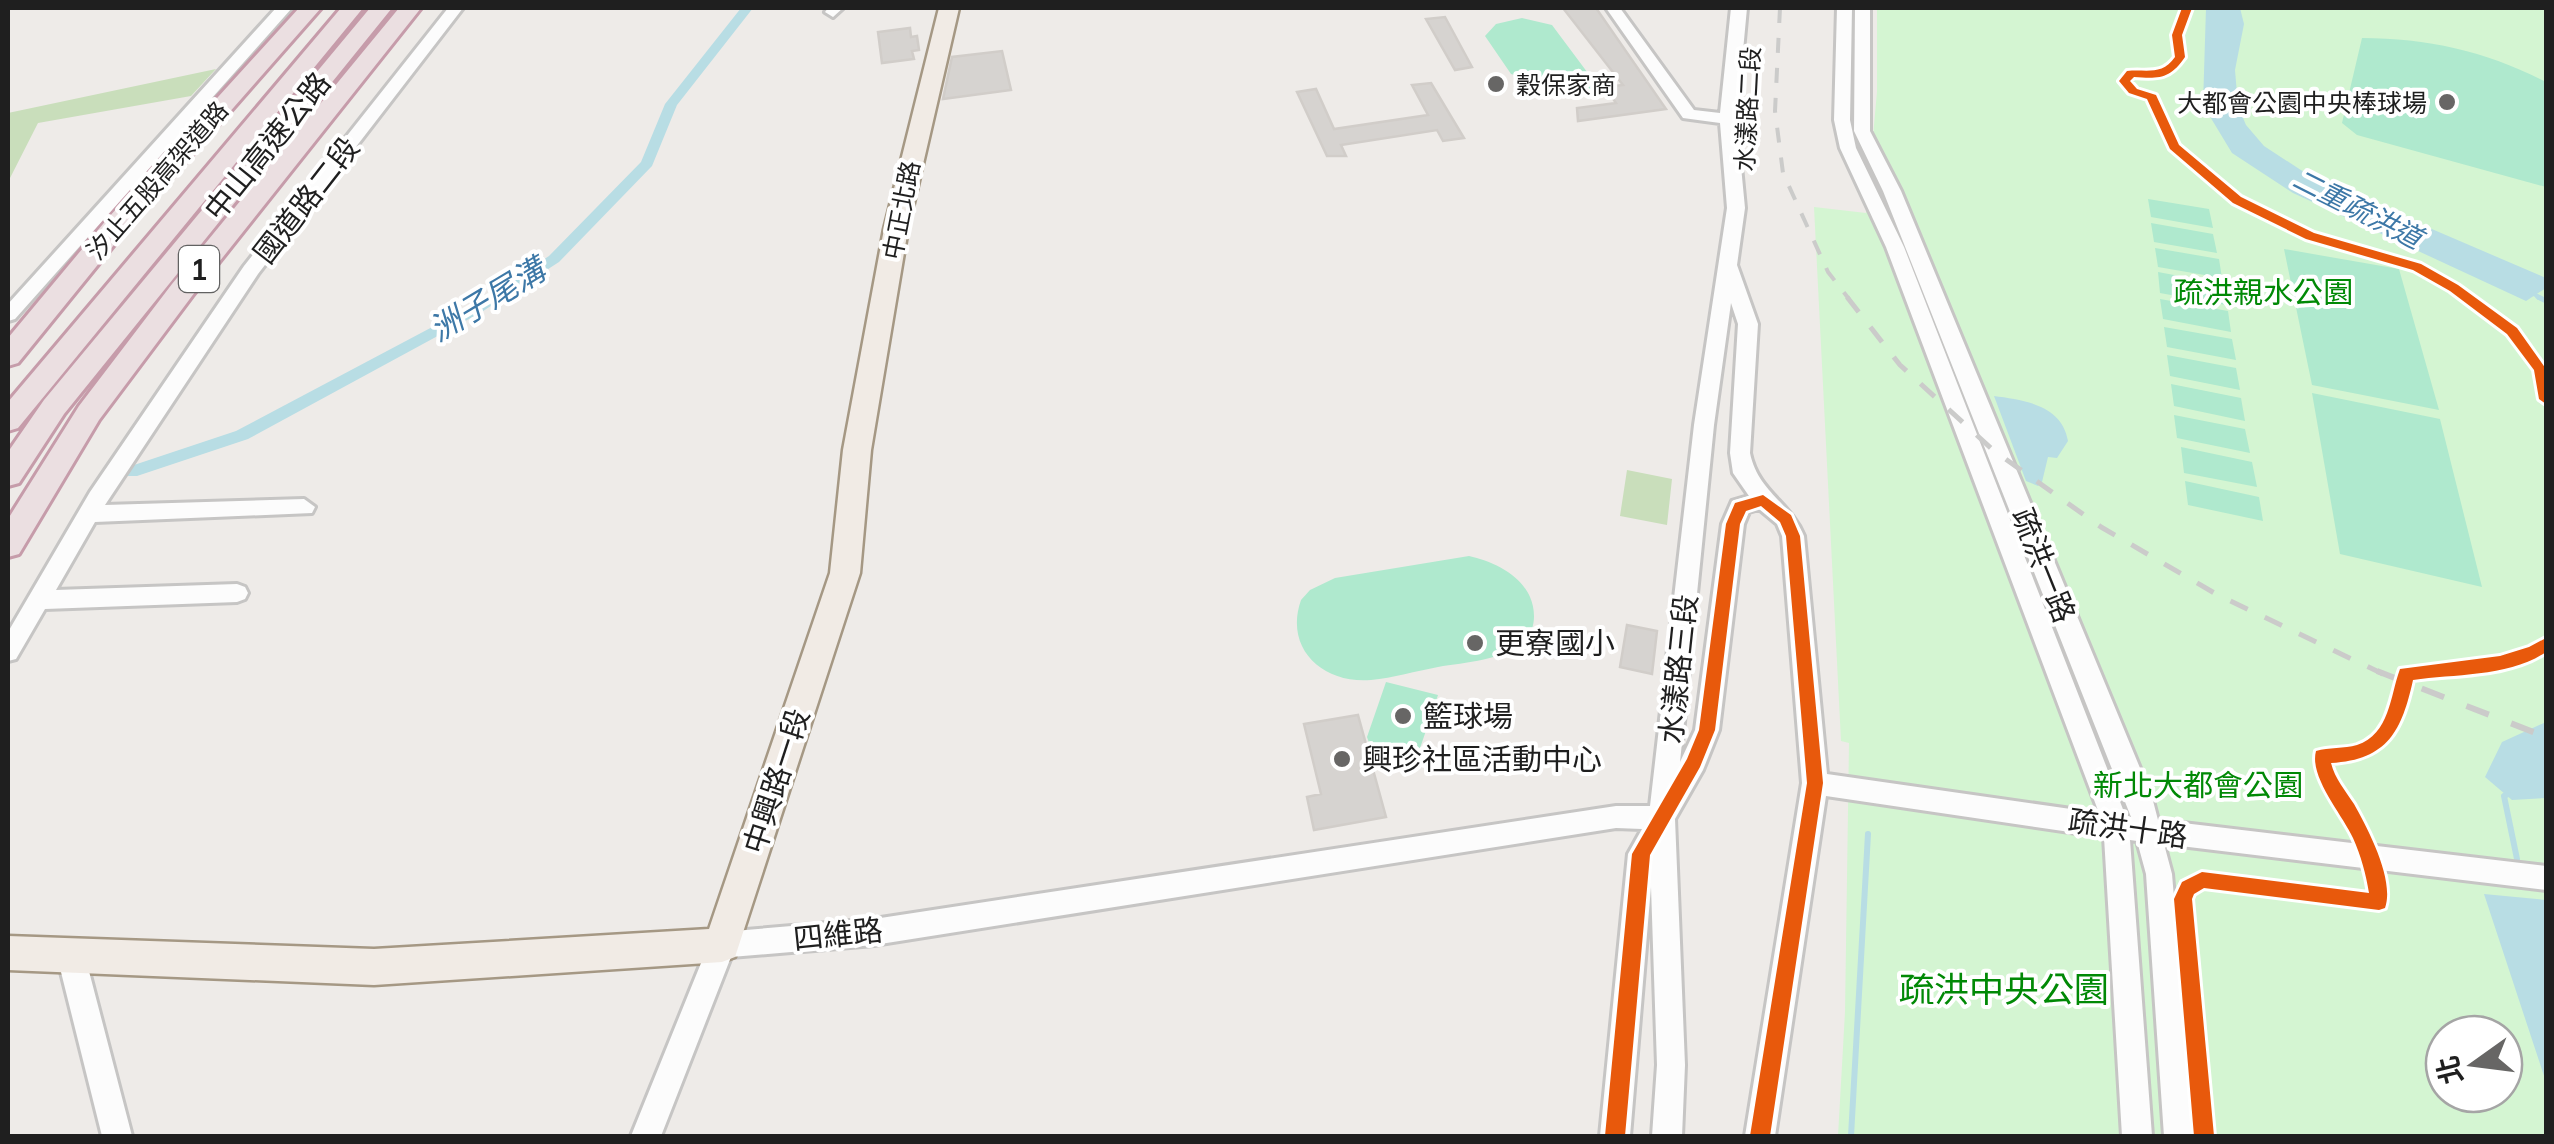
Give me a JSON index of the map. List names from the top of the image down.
{
  "streets": {
    "highway": ["中山高速公路", "汐止五股高架道路", "1"],
    "main road": ["中正北路", "中興路一段", "四維路"],
    "street": [
      "水漾路二段",
      "國道路二段",
      "疏洪一路",
      "水漾路三段",
      "疏洪十路"
    ]
  },
  "crossings": [
    ["水漾路二段", "水漾路三段"],
    ["中正北路", "中興路一段"],
    ["疏洪一路", "疏洪十路"],
    ["水漾路三段", "四維路"],
    ["中興路一段", "四維路"]
  ],
  "water": ["二重疏洪道", "洲子尾溝"],
  "parks": ["疏洪親水公園", "新北大都會公園", "疏洪中央公園"],
  "places": [
    "穀保家商",
    "大都會公園中央棒球場",
    "更寮國小",
    "籃球場",
    "興珍社區活動中心"
  ],
  "north": "left"
}
